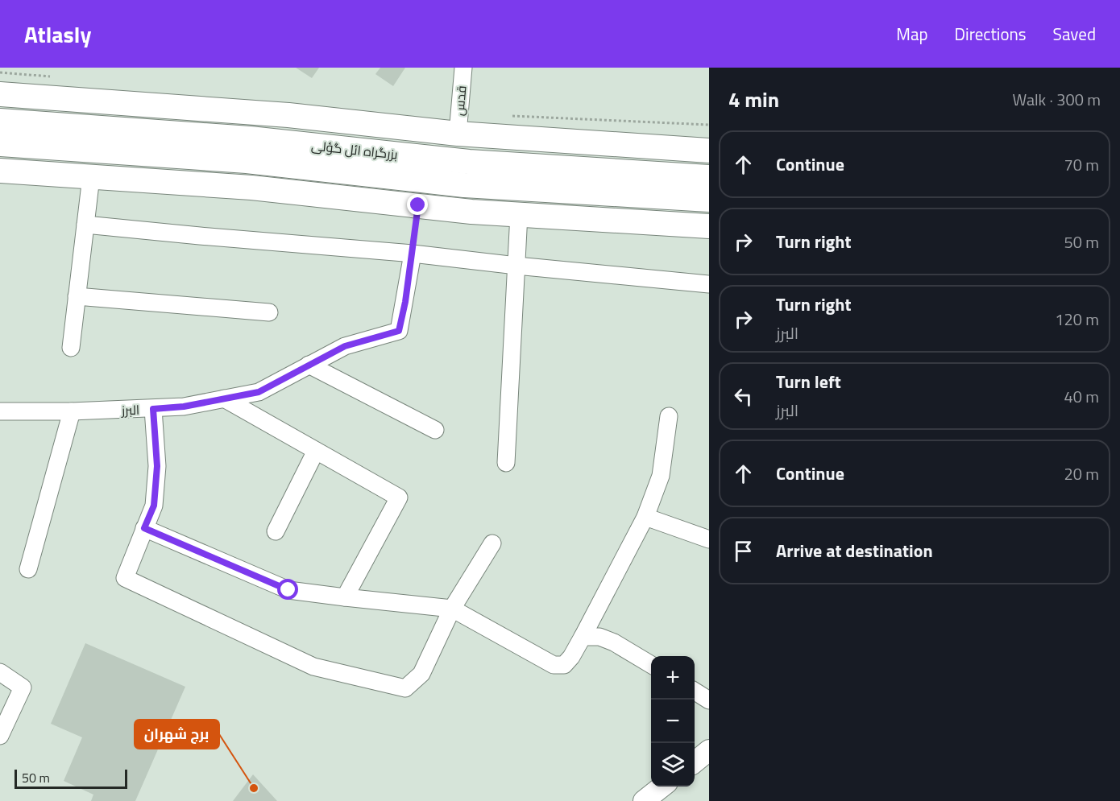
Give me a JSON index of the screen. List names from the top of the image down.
{
  "streets": {
    "highway": ["بزرگراه ائل گؤلی"],
    "street": ["قدس", "البرز"]
  },
  "places": ["برج شهران"],
  "scale_bar": "50 m",
  "page": {
    "header": "Atlasly",
    "nav": ["Map", "Directions", "Saved"],
    "heading": ["4 min", "Walk · 300 m"],
    "list": [
      ["Continue", "70 m"],
      ["Turn right", "50 m"],
      ["Turn right", "البرز", "120 m"],
      ["Turn left", "البرز", "40 m"],
      ["Continue", "20 m"],
      "Arrive at destination"
    ],
    "map_buttons": ["+", "−"],
    "scale": "50 m"
  }
}
